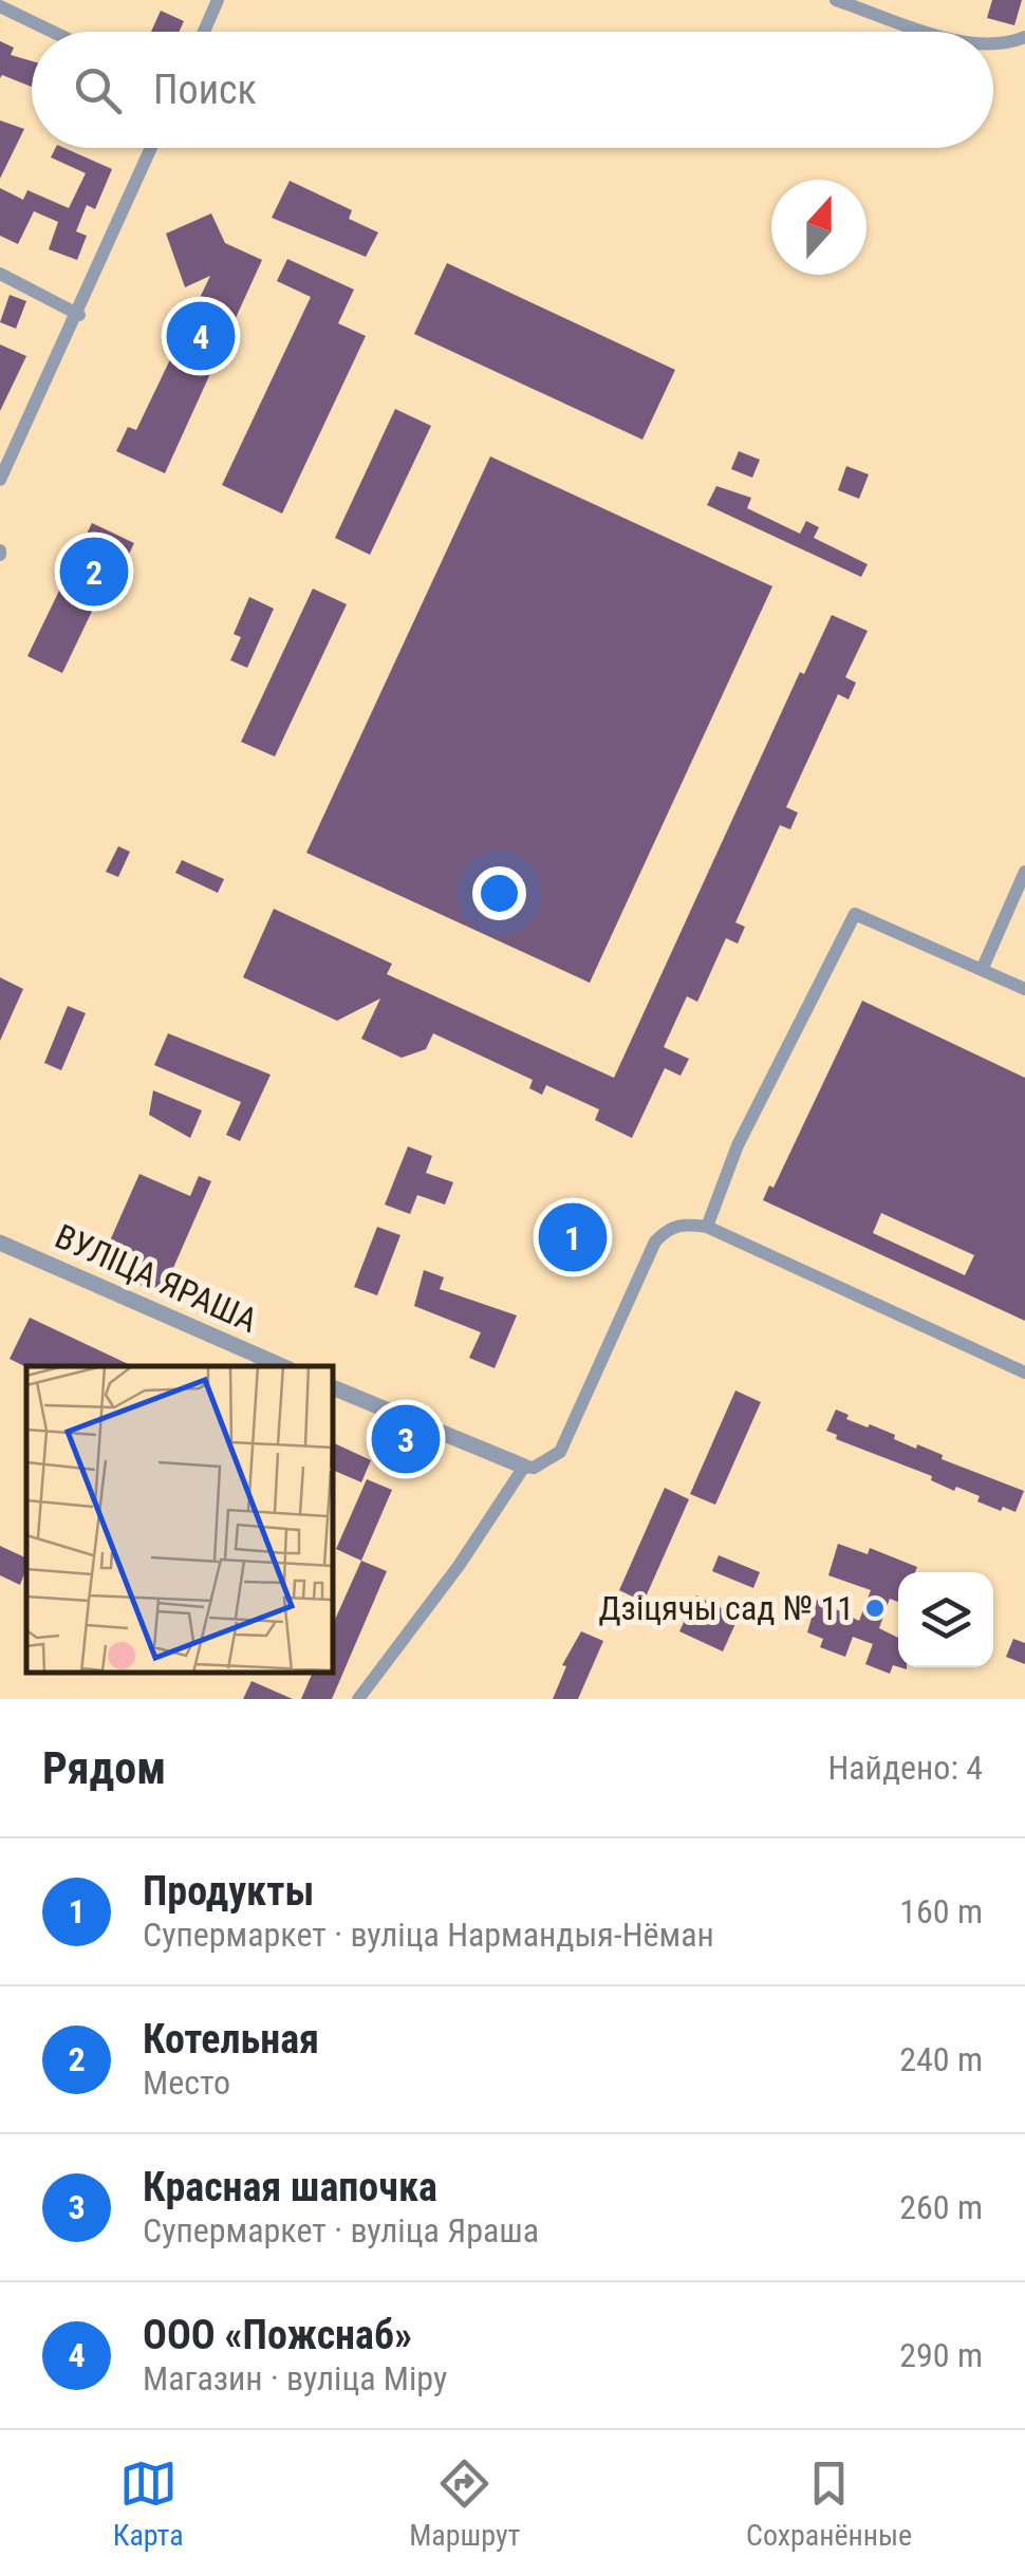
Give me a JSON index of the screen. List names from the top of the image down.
{
  "streets": {
    "street": ["ВУЛІЦА ЯРАША"]
  },
  "places": ["Дзіцячы сад № 11"],
  "north": "top",
  "page": {
    "search": "Поиск",
    "pins": [
      "4",
      "2",
      "1",
      "3"
    ],
    "heading": ["Рядом", "Найдено: 4"],
    "list": [
      {
        "mark": "1",
        "name": "Продукты",
        "note": "Супермаркет · вуліца Нармандыя-Нёман",
        "value": "160 m"
      },
      {
        "mark": "2",
        "name": "Котельная",
        "note": "Место",
        "value": "240 m"
      },
      {
        "mark": "3",
        "name": "Красная шапочка",
        "note": "Супермаркет · вуліца Яраша",
        "value": "260 m"
      },
      {
        "mark": "4",
        "name": "ООО «Пожснаб»",
        "note": "Магазин · вуліца Міру",
        "value": "290 m"
      }
    ],
    "nav": ["Карта", "Маршрут", "Сохранённые"]
  }
}
